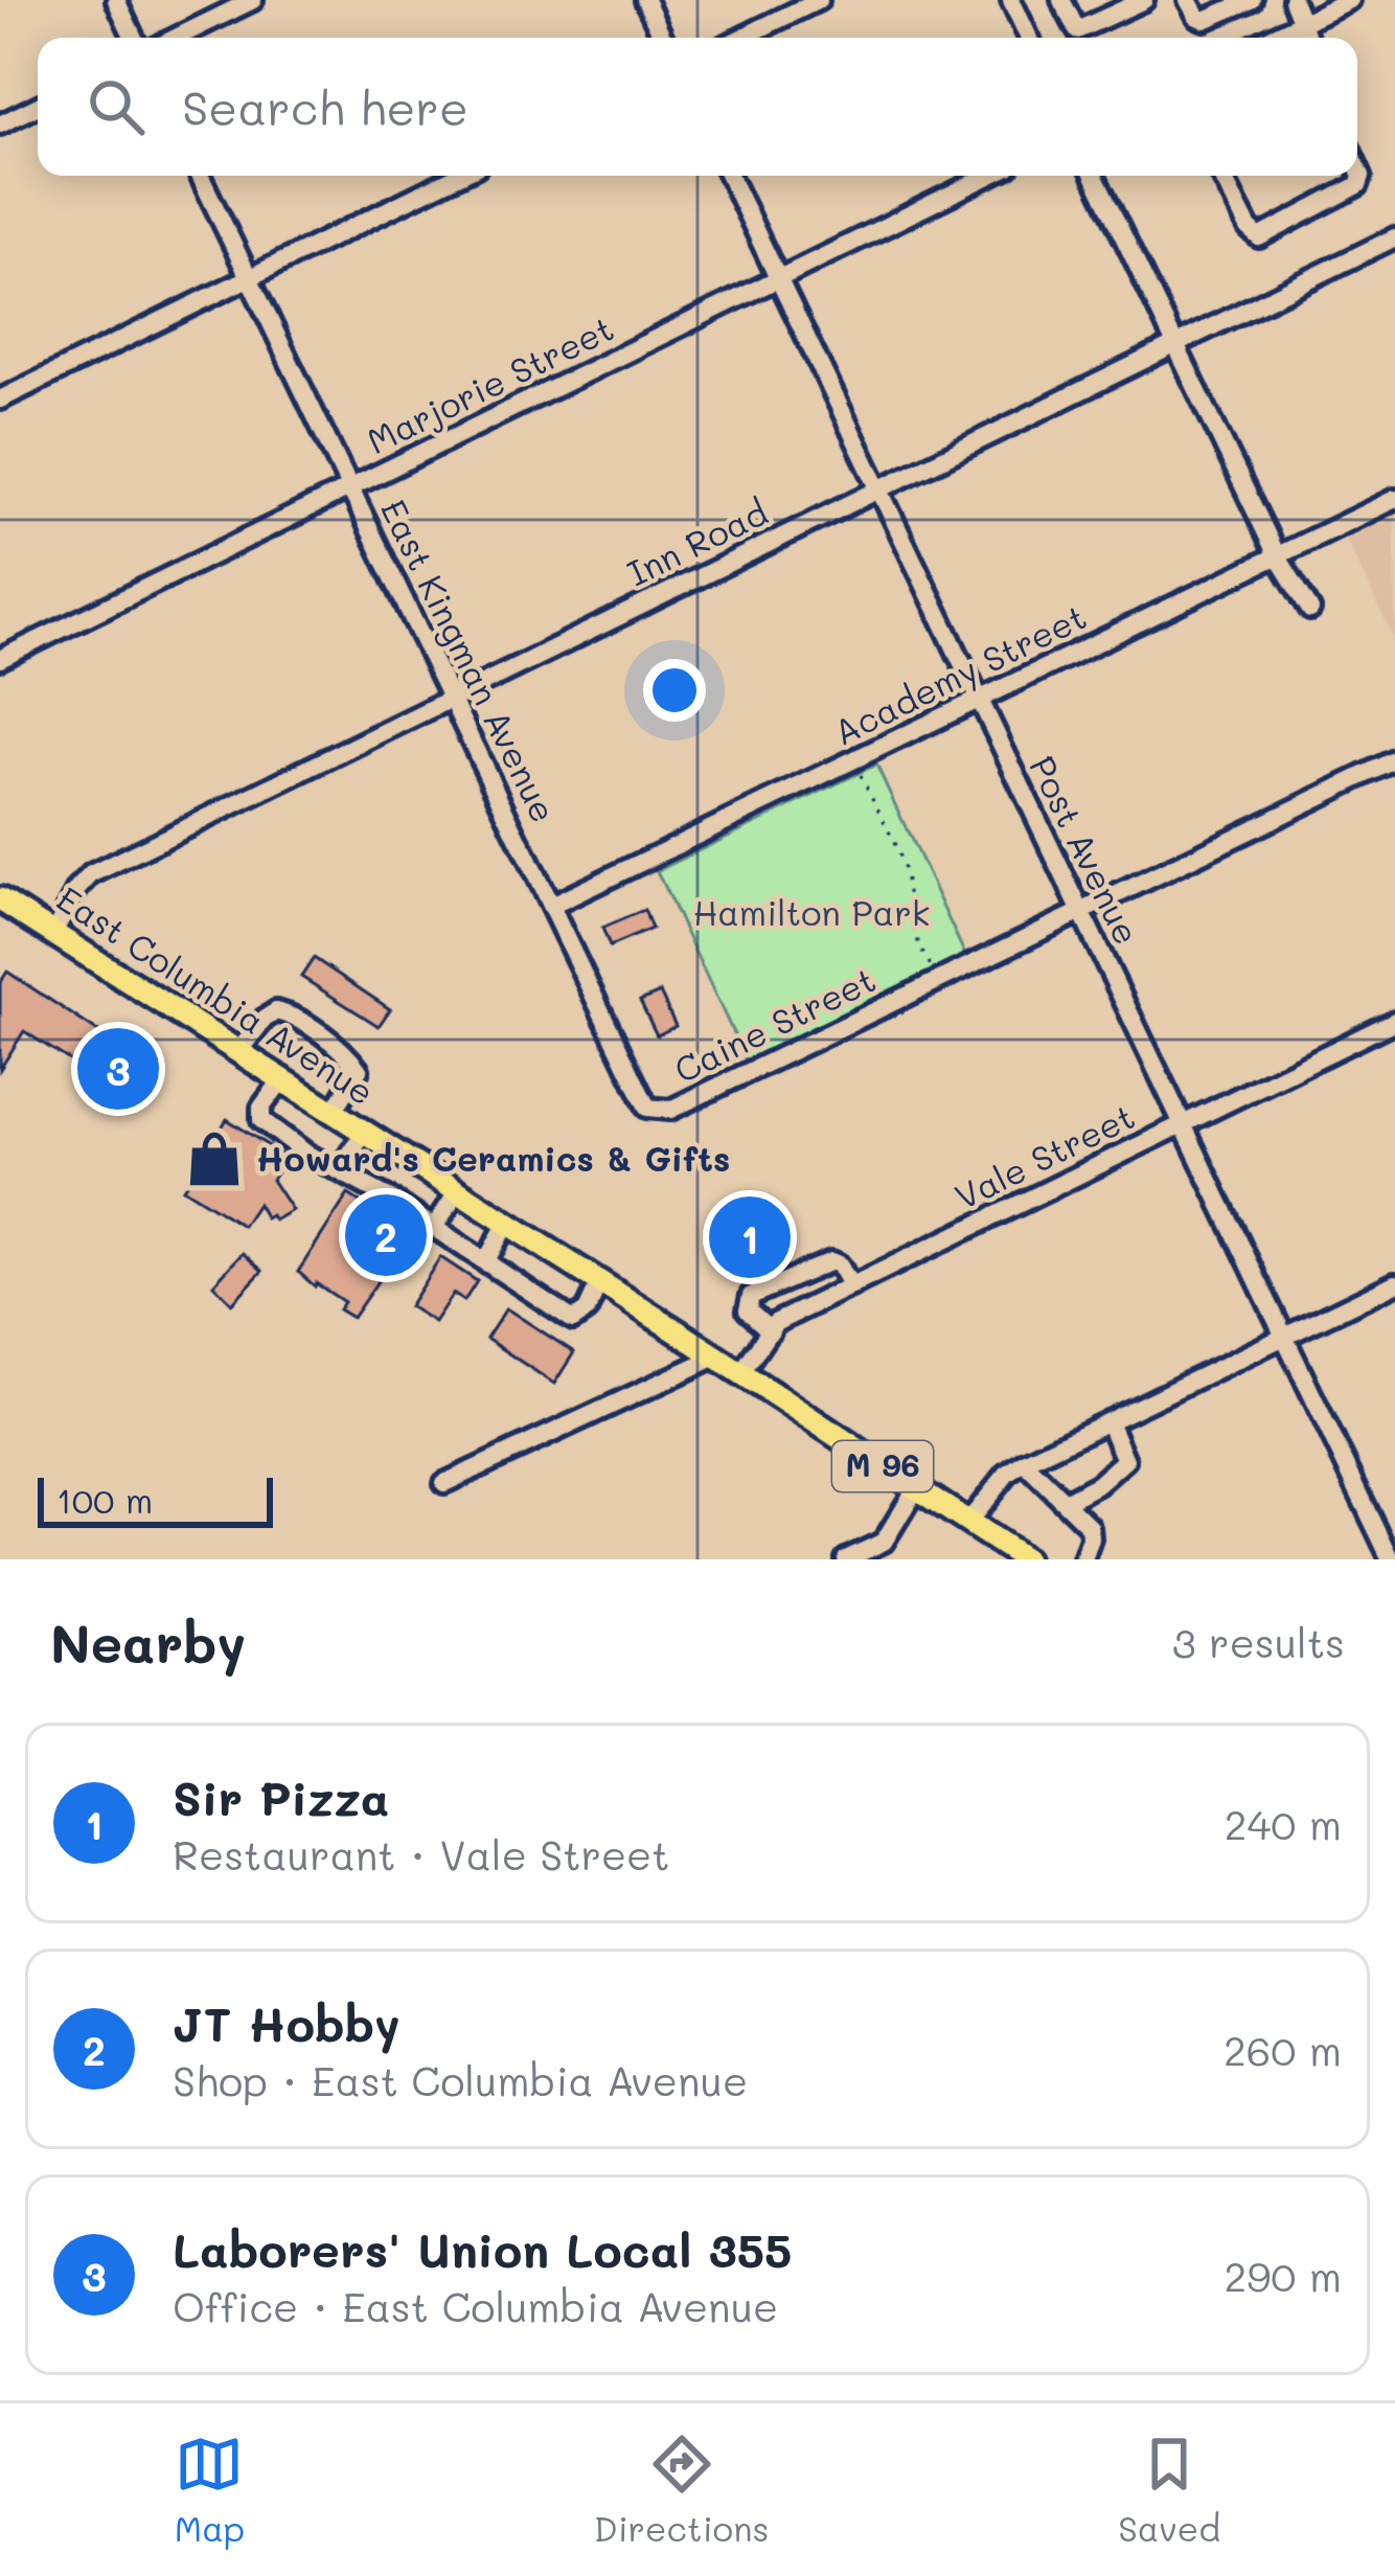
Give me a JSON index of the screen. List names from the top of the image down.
{
  "streets": {
    "main road": ["East Columbia Avenue", "M 96"],
    "street": [
      "Marjorie Street",
      "Inn Road",
      "East Kingman Avenue",
      "Academy Street",
      "Post Avenue",
      "Caine Street",
      "Vale Street"
    ]
  },
  "crossings": [
    ["Marjorie Street", "East Kingman Avenue"],
    ["Marjorie Street", "Post Avenue"],
    ["Inn Road", "East Kingman Avenue"],
    ["Inn Road", "Post Avenue"],
    ["Inn Road", "East Columbia Avenue"],
    ["East Kingman Avenue", "Academy Street"],
    ["East Kingman Avenue", "Caine Street"],
    ["Academy Street", "Post Avenue"],
    ["Post Avenue", "Caine Street"],
    ["Post Avenue", "Vale Street"],
    ["East Columbia Avenue", "Vale Street"]
  ],
  "parks": ["Hamilton Park"],
  "places": {
    "shop": ["Howard's Ceramics & Gifts"]
  },
  "scale_bar": "100 m",
  "page": {
    "search": "Search here",
    "pins": ["3", "2", "1"],
    "scale": "100 m",
    "heading": ["Nearby", "3 results"],
    "list": [
      {
        "mark": "1",
        "name": "Sir Pizza",
        "note": "Restaurant · Vale Street",
        "value": "240 m"
      },
      {
        "mark": "2",
        "name": "JT Hobby",
        "note": "Shop · East Columbia Avenue",
        "value": "260 m"
      },
      {
        "mark": "3",
        "name": "Laborers' Union Local 355",
        "note": "Office · East Columbia Avenue",
        "value": "290 m"
      }
    ],
    "nav": ["Map", "Directions", "Saved"]
  }
}
